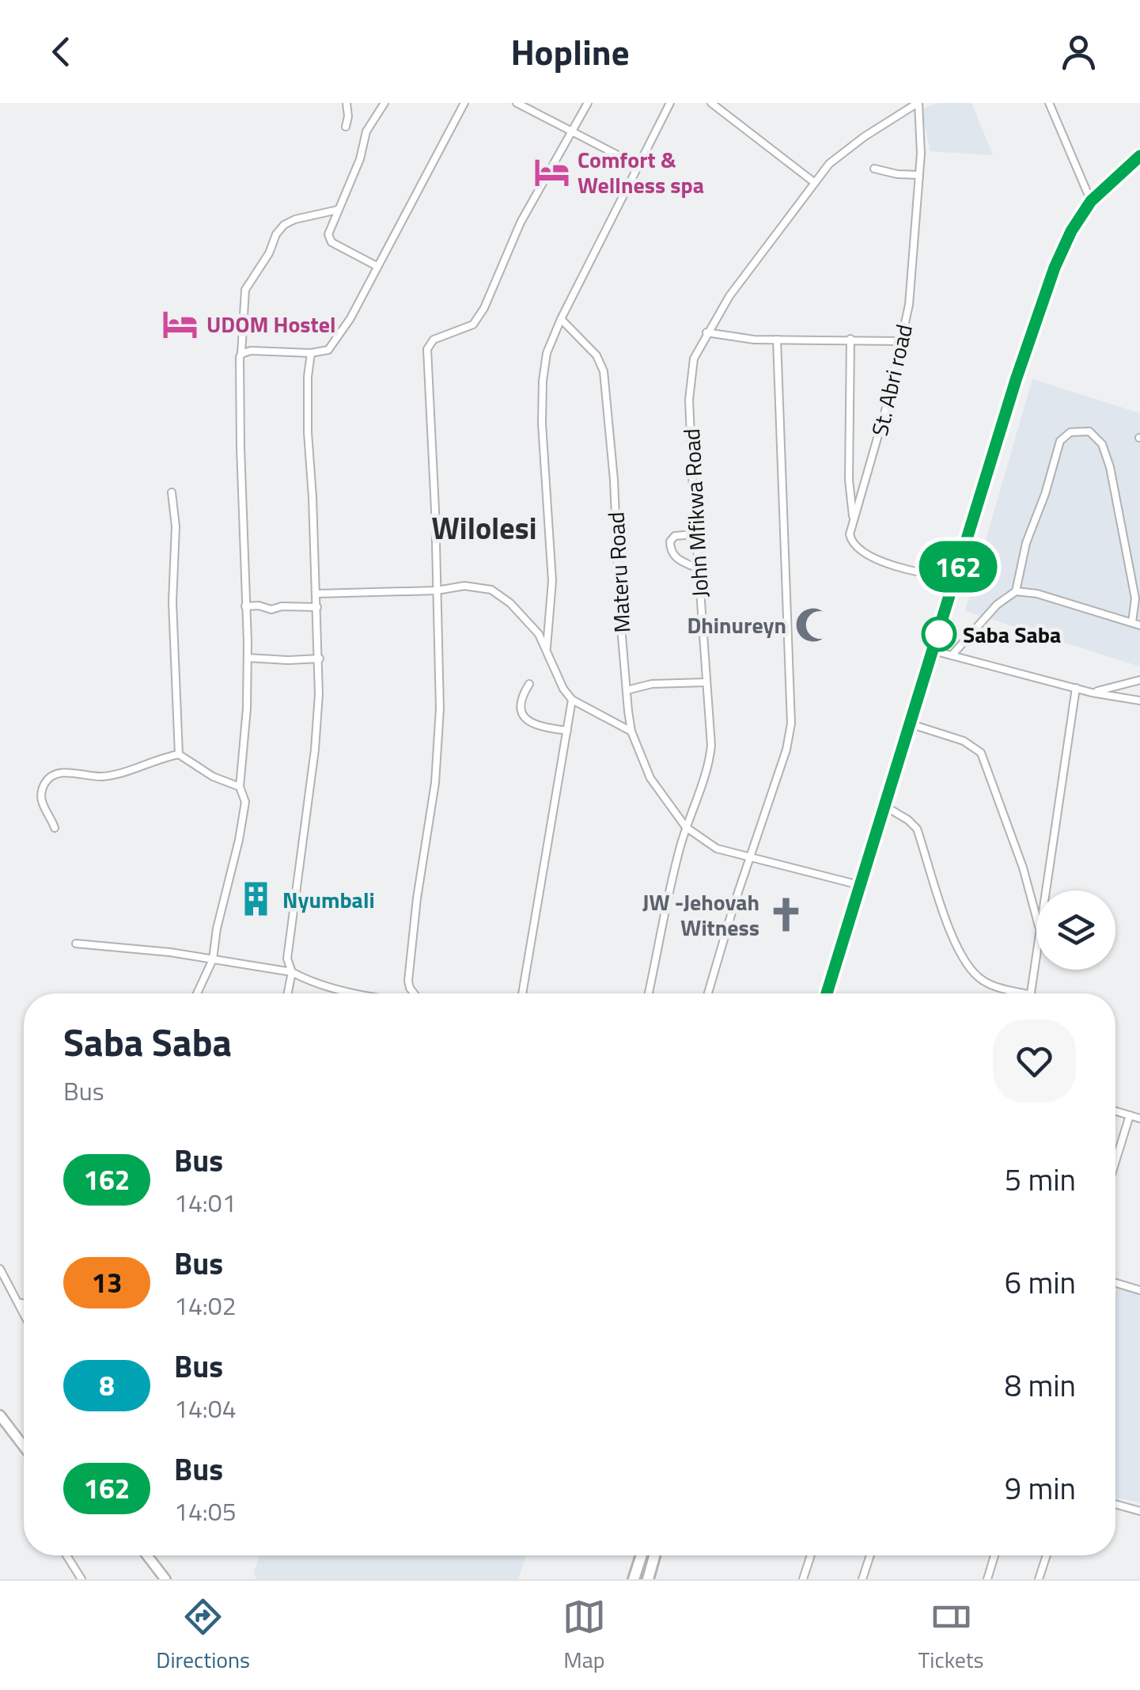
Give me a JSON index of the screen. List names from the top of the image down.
{
  "streets": {
    "street": ["St. Abri road", "John Mfikwa Road", "Materu Road"]
  },
  "crossings": [
    ["St. Abri road", "John Mfikwa Road"],
    ["John Mfikwa Road", "Materu Road"]
  ],
  "districts": ["Wilolesi"],
  "places": {
    "hotel": ["Comfort & Wellness spa", "UDOM Hostel"],
    "mosque": ["Dhinureyn"],
    "other": ["Saba Saba"],
    "building": ["Nyumbali"],
    "church": ["JW -Jehovah Witness"]
  },
  "lines": ["bus line 162"],
  "page": {
    "header": "Hopline",
    "on_map": "162",
    "heading": ["Saba Saba", "Bus"],
    "list": [
      {
        "mark": "162",
        "name": "Bus",
        "note": "14:01",
        "value": "5 min"
      },
      {
        "mark": "13",
        "name": "Bus",
        "note": "14:02",
        "value": "6 min"
      },
      {
        "mark": "8",
        "name": "Bus",
        "note": "14:04",
        "value": "8 min"
      },
      {
        "mark": "162",
        "name": "Bus",
        "note": "14:05",
        "value": "9 min"
      }
    ],
    "tabs": ["Directions", "Map", "Tickets"]
  }
}
